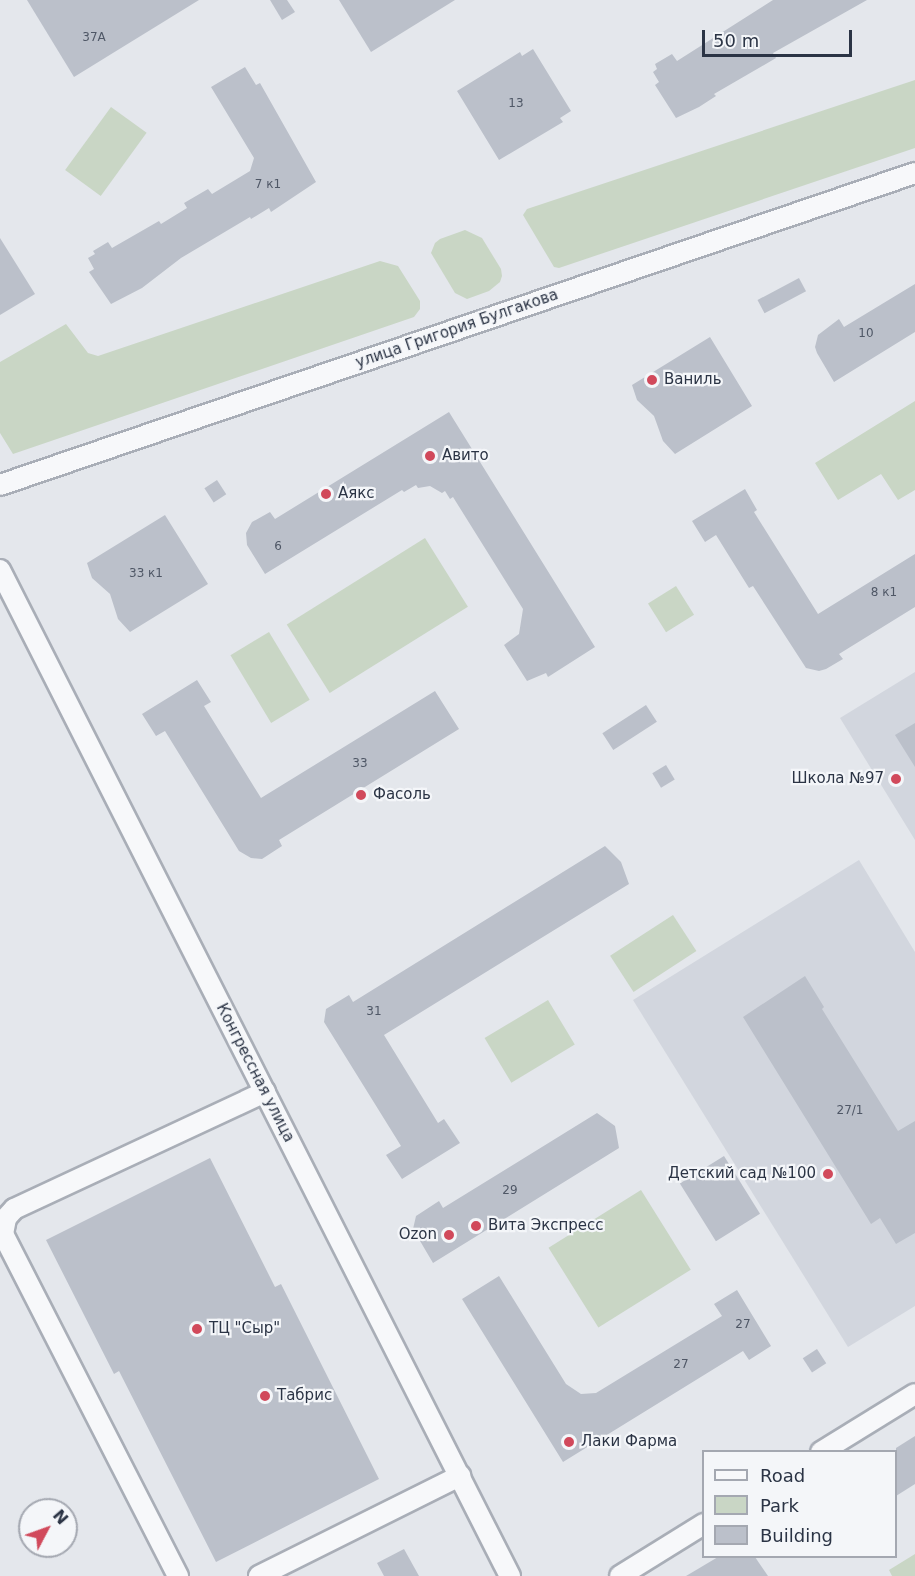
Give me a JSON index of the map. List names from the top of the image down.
{
  "streets": {
    "street": ["улица Григория Булгакова", "Конгрессная улица"]
  },
  "places": [
    "Ваниль",
    "Авито",
    "Аякс",
    "Школа №97",
    "Фасоль",
    "Детский сад №100",
    "Вита Экспресс",
    "Ozon",
    "ТЦ \"Сыр\"",
    "Табрис",
    "Лаки Фарма"
  ],
  "house_numbers": [
    "37А",
    "13",
    "7 к1",
    "10",
    "6",
    "33 к1",
    "8 к1",
    "33",
    "31",
    "27/1",
    "29",
    "27",
    "27"
  ],
  "legend": ["Road", "Park", "Building"],
  "scale_bar": "50 m",
  "north": "top right"
}
